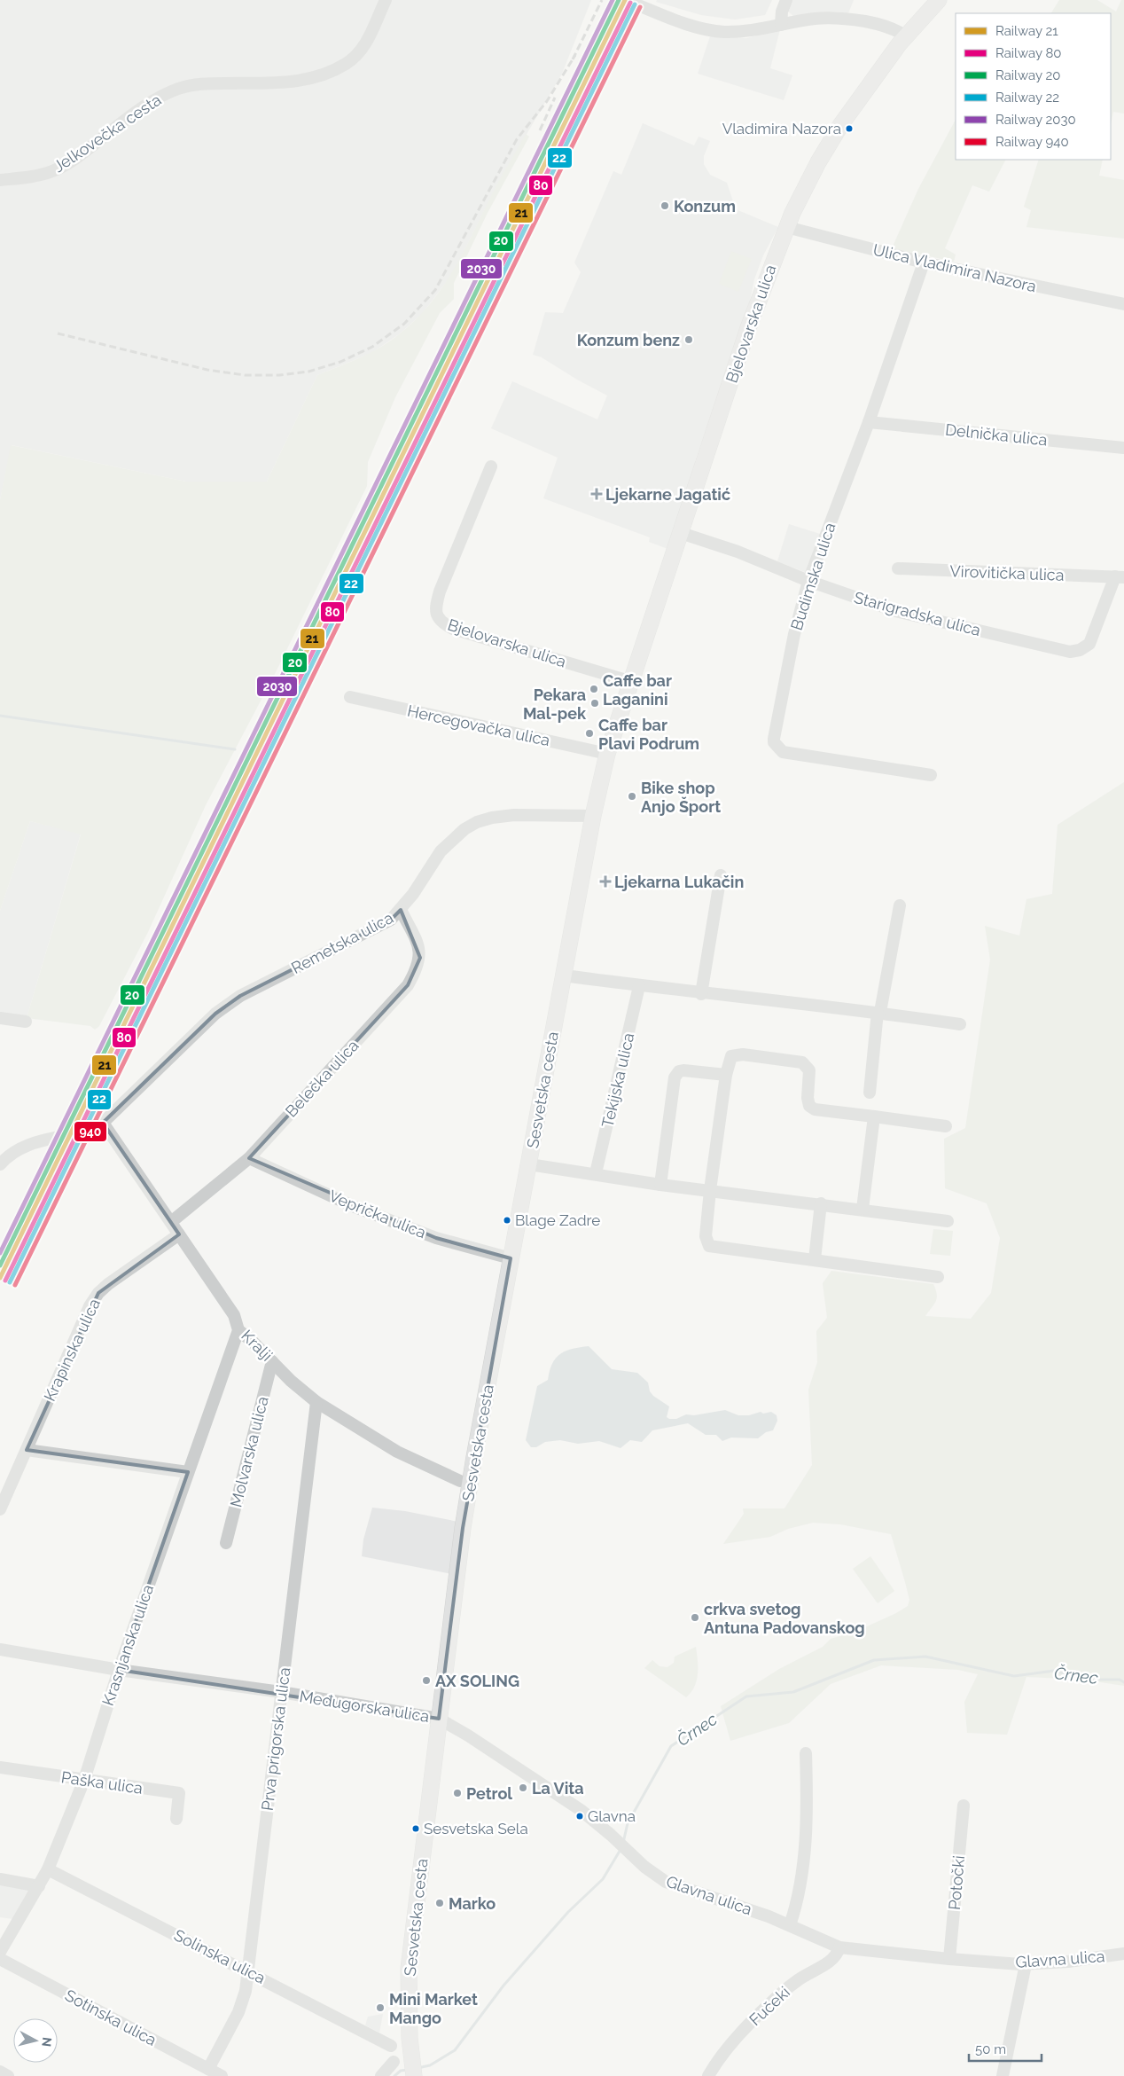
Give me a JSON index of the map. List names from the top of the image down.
{
  "streets": {
    "main road": ["Bjelovarska ulica", "Sesvetska cesta"],
    "street": [
      "Jelkovečka cesta",
      "Ulica Vladimira Nazora",
      "Delnička ulica",
      "Virovitička ulica",
      "Budimska ulica",
      "Starigradska ulica",
      "Hercegovačka ulica",
      "Remetska ulica",
      "Belečka ulica",
      "Tekijska ulica",
      "Veprička ulica",
      "Kralji",
      "Krapinska ulica",
      "Molvarska ulica",
      "Krasnjanska ulica",
      "Međugorska ulica",
      "Prva prigorska ulica",
      "Paška ulica",
      "Potočki",
      "Glavna ulica",
      "Solinska ulica",
      "Fučeki",
      "Sotinska ulica"
    ]
  },
  "crossings": [
    ["Ulica Vladimira Nazora", "Bjelovarska ulica"],
    ["Ulica Vladimira Nazora", "Budimska ulica"],
    ["Bjelovarska ulica", "Starigradska ulica"],
    ["Bjelovarska ulica", "Hercegovačka ulica"],
    ["Bjelovarska ulica", "Remetska ulica"],
    ["Bjelovarska ulica", "Sesvetska cesta"],
    ["Delnička ulica", "Budimska ulica"],
    ["Virovitička ulica", "Starigradska ulica"],
    ["Budimska ulica", "Starigradska ulica"],
    ["Remetska ulica", "Belečka ulica"],
    ["Remetska ulica", "Sesvetska cesta"],
    ["Remetska ulica", "Kralji"],
    ["Belečka ulica", "Veprička ulica"],
    ["Belečka ulica", "Kralji"],
    ["Sesvetska cesta", "Veprička ulica"],
    ["Sesvetska cesta", "Međugorska ulica"],
    ["Sesvetska cesta", "Glavna ulica"],
    ["Kralji", "Krapinska ulica"],
    ["Kralji", "Molvarska ulica"],
    ["Kralji", "Krasnjanska ulica"],
    ["Kralji", "Prva prigorska ulica"],
    ["Krasnjanska ulica", "Međugorska ulica"],
    ["Krasnjanska ulica", "Paška ulica"],
    ["Krasnjanska ulica", "Solinska ulica"],
    ["Međugorska ulica", "Prva prigorska ulica"],
    ["Međugorska ulica", "Glavna ulica"],
    ["Prva prigorska ulica", "Solinska ulica"],
    ["Prva prigorska ulica", "Sotinska ulica"],
    ["Potočki", "Glavna ulica"],
    ["Glavna ulica", "Fučeki"]
  ],
  "water": ["Črnec"],
  "places": {
    "other": [
      "Vladimira Nazora",
      "Konzum",
      "Konzum benz",
      "Caffe bar Laganini",
      "Pekara Mal-pek",
      "Caffe bar Plavi Podrum",
      "Bike shop Anjo Šport",
      "Blage Zadre",
      "crkva svetog Antuna Padovanskog",
      "AX SOLING",
      "La Vita",
      "Petrol",
      "Glavna",
      "Sesvetska Sela",
      "Marko",
      "Mini Market Mango"
    ],
    "health": ["Ljekarne Jagatić", "Ljekarna Lukačin"]
  },
  "lines": [
    "rail line 21",
    "rail line 20",
    "rail line 2030",
    "rail line 80",
    "rail line 22",
    "rail line 940"
  ],
  "legend": [
    "Railway 21",
    "Railway 80",
    "Railway 20",
    "Railway 22",
    "Railway 2030",
    "Railway 940"
  ],
  "scale_bar": "50 m",
  "north": "right"
}
